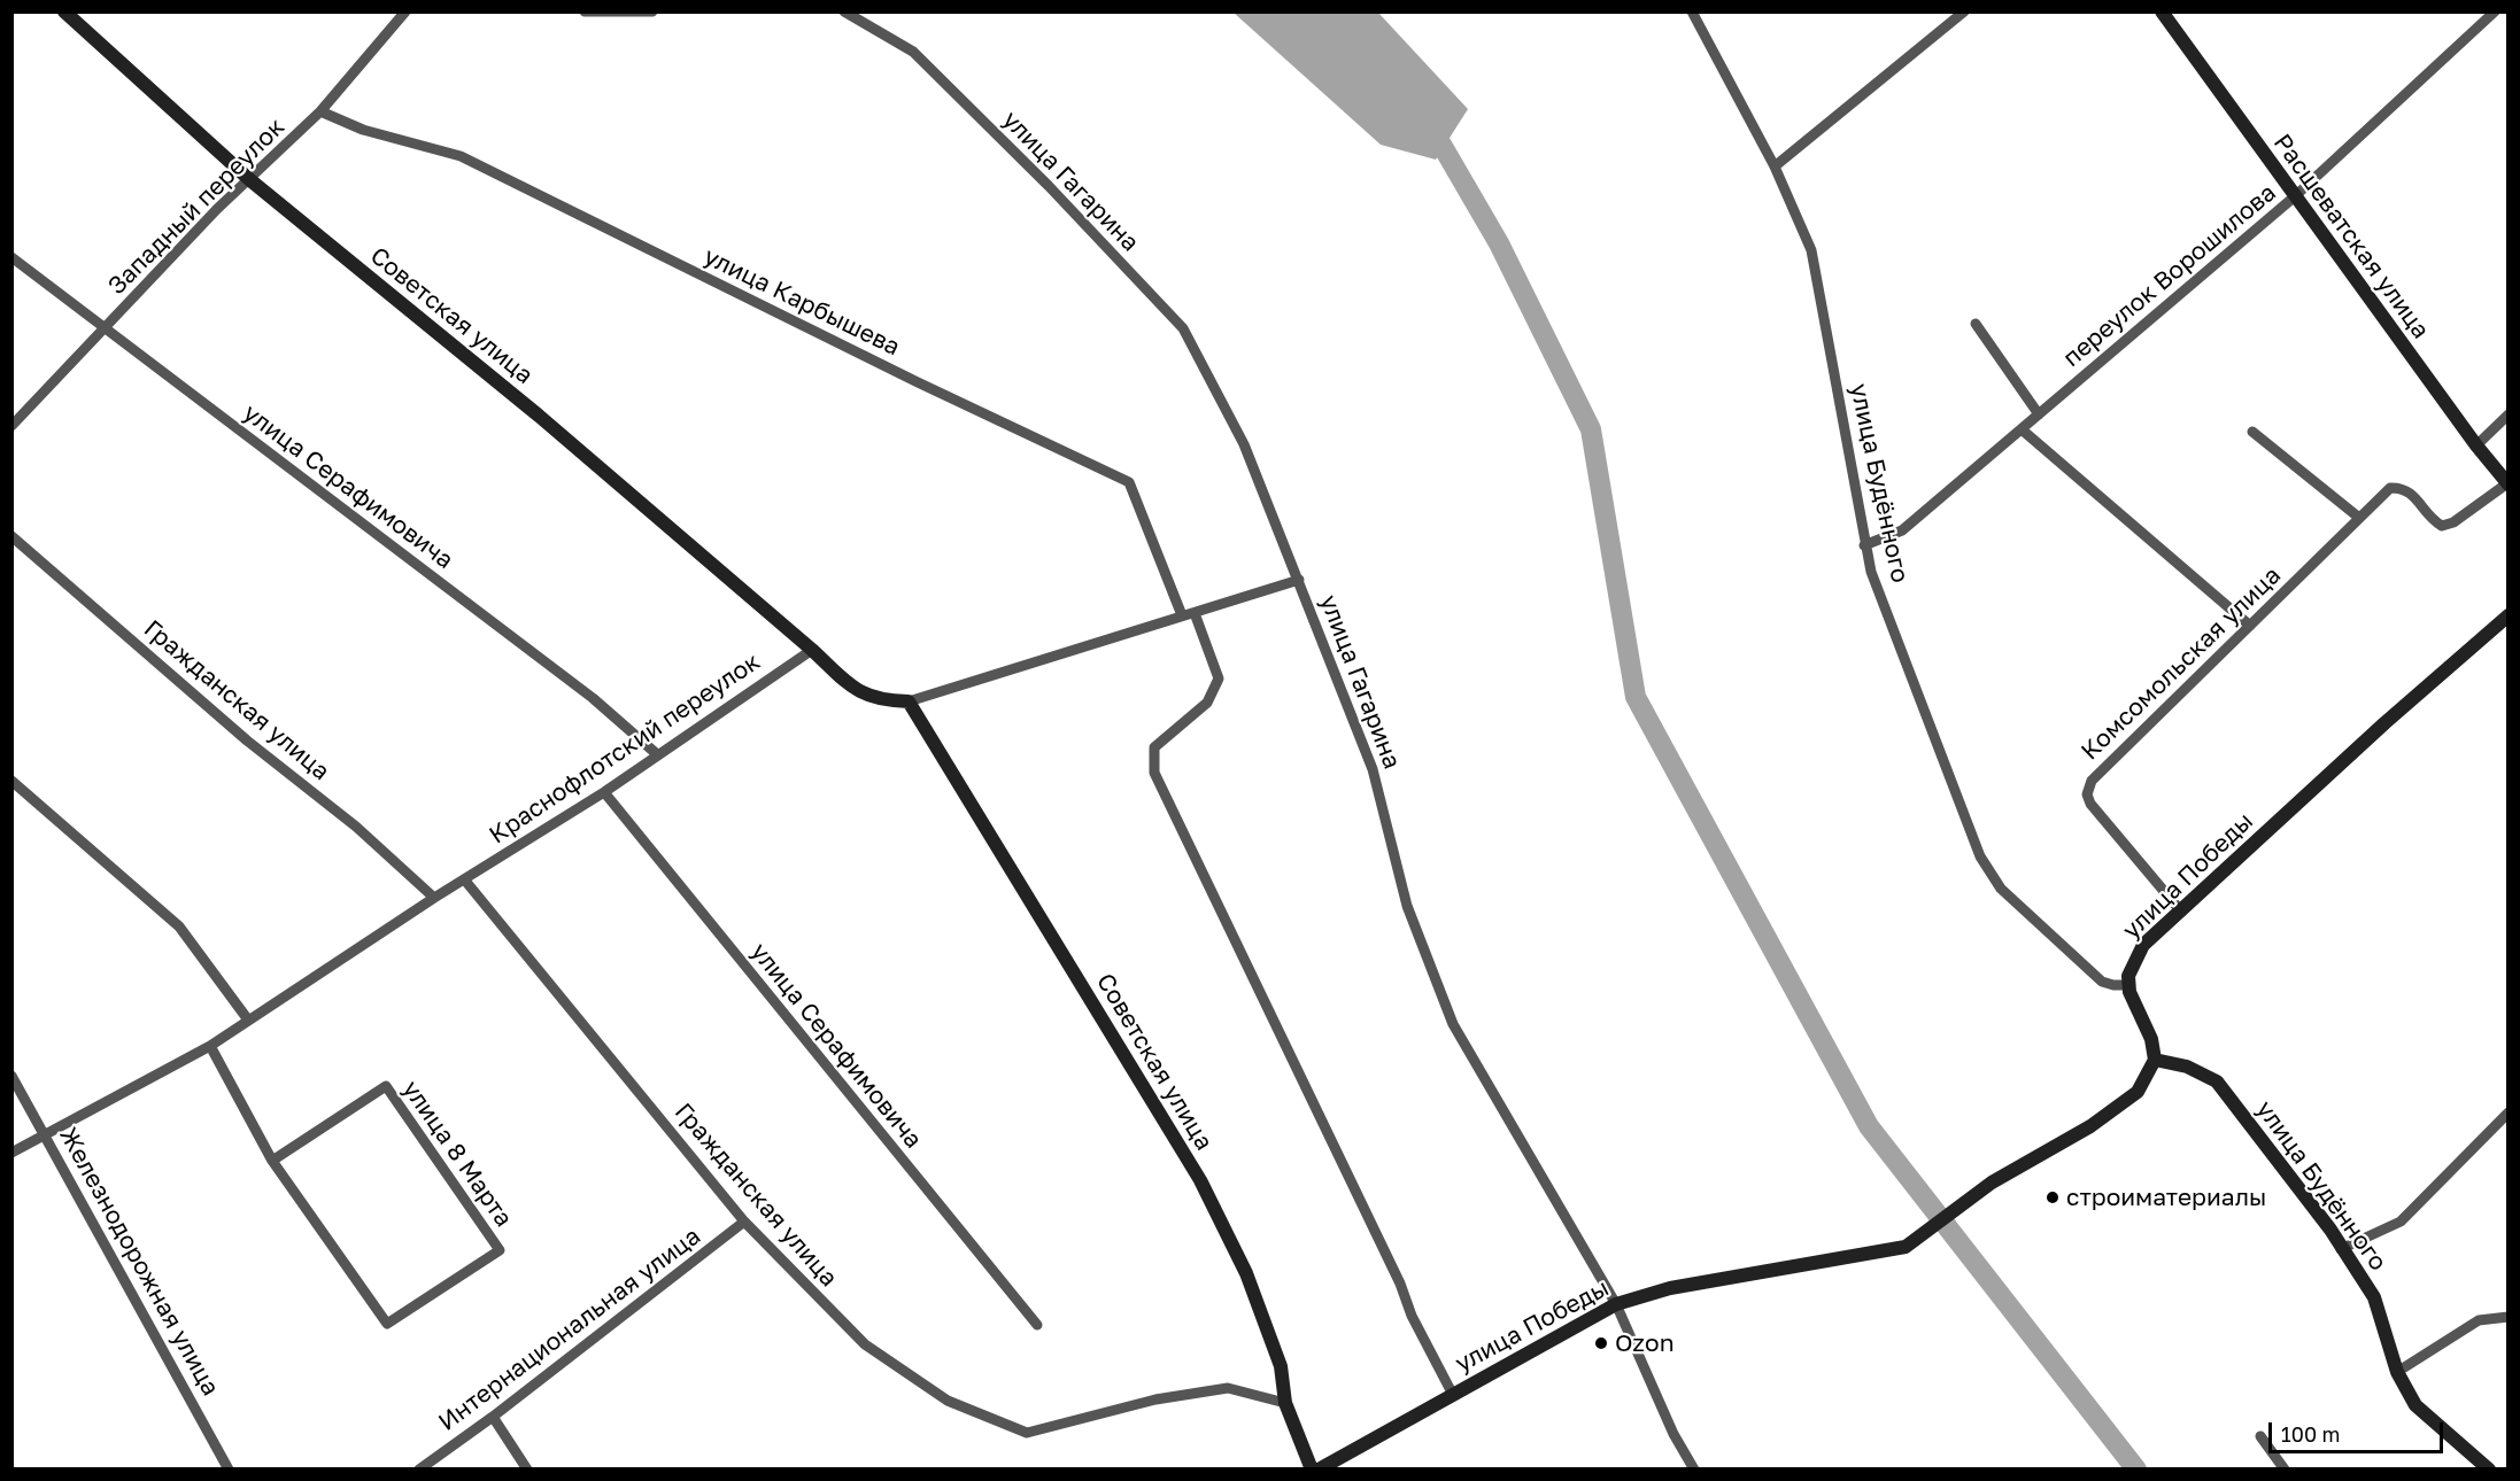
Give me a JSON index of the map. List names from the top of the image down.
{
  "streets": {
    "street": [
      "улица Гагарина",
      "Западный переулок",
      "Расшеватская улица",
      "переулок Ворошилова",
      "улица Карбышева",
      "Советская улица",
      "улица Будённого",
      "улица Серафимовича",
      "Комсомольская улица",
      "Гражданская улица",
      "Краснофлотский переулок",
      "улица Победы",
      "улица 8 Марта",
      "Железнодорожная улица",
      "Интернациональная улица"
    ]
  },
  "crossings": [
    ["улица Гагарина", "улица Победы"],
    ["Западный переулок", "улица Карбышева"],
    ["Западный переулок", "Советская улица"],
    ["Западный переулок", "улица Серафимовича"],
    ["Расшеватская улица", "переулок Ворошилова"],
    ["Расшеватская улица", "Комсомольская улица"],
    ["переулок Ворошилова", "улица Будённого"],
    ["Советская улица", "Гражданская улица"],
    ["Советская улица", "Краснофлотский переулок"],
    ["улица Будённого", "улица Победы"],
    ["улица Серафимовича", "Краснофлотский переулок"],
    ["Комсомольская улица", "улица Победы"],
    ["Гражданская улица", "Краснофлотский переулок"],
    ["Гражданская улица", "Интернациональная улица"],
    ["Краснофлотский переулок", "улица 8 Марта"],
    ["Краснофлотский переулок", "Железнодорожная улица"]
  ],
  "places": ["строиматериалы", "Ozon"],
  "scale_bar": "100 m"
}
